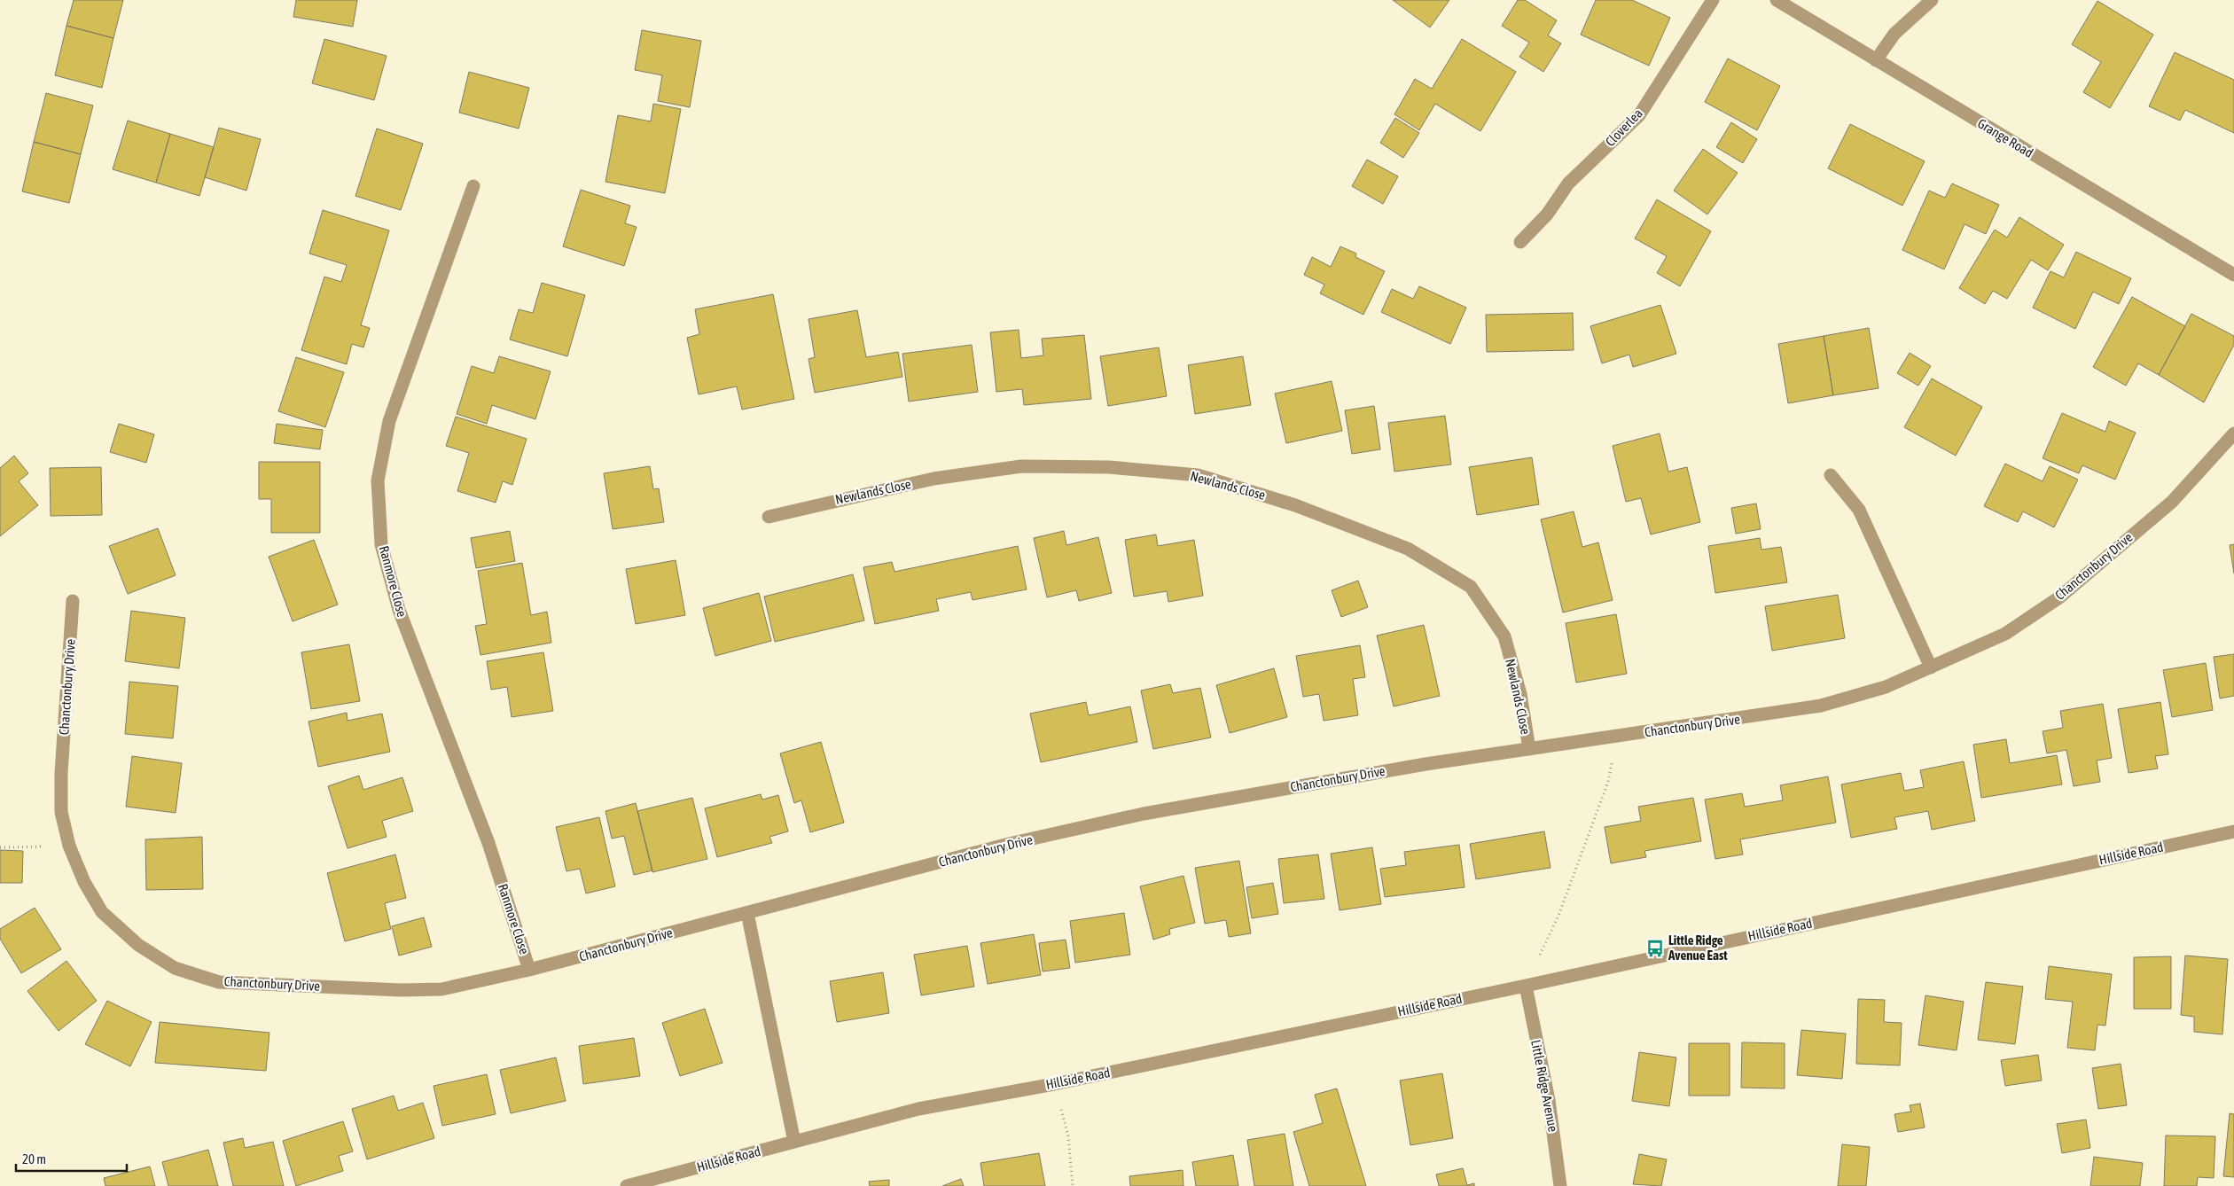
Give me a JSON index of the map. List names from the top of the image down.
{
  "streets": {
    "street": [
      "Cloverlea",
      "Grange Road",
      "Newlands Close",
      "Chanctonbury Drive",
      "Ranmore Close",
      "Hillside Road",
      "Little Ridge Avenue"
    ]
  },
  "crossings": [
    ["Newlands Close", "Chanctonbury Drive"],
    ["Chanctonbury Drive", "Ranmore Close"],
    ["Hillside Road", "Little Ridge Avenue"]
  ],
  "places": {
    "bus stop": ["Little Ridge Avenue East"]
  },
  "scale_bar": "20 m"
}
